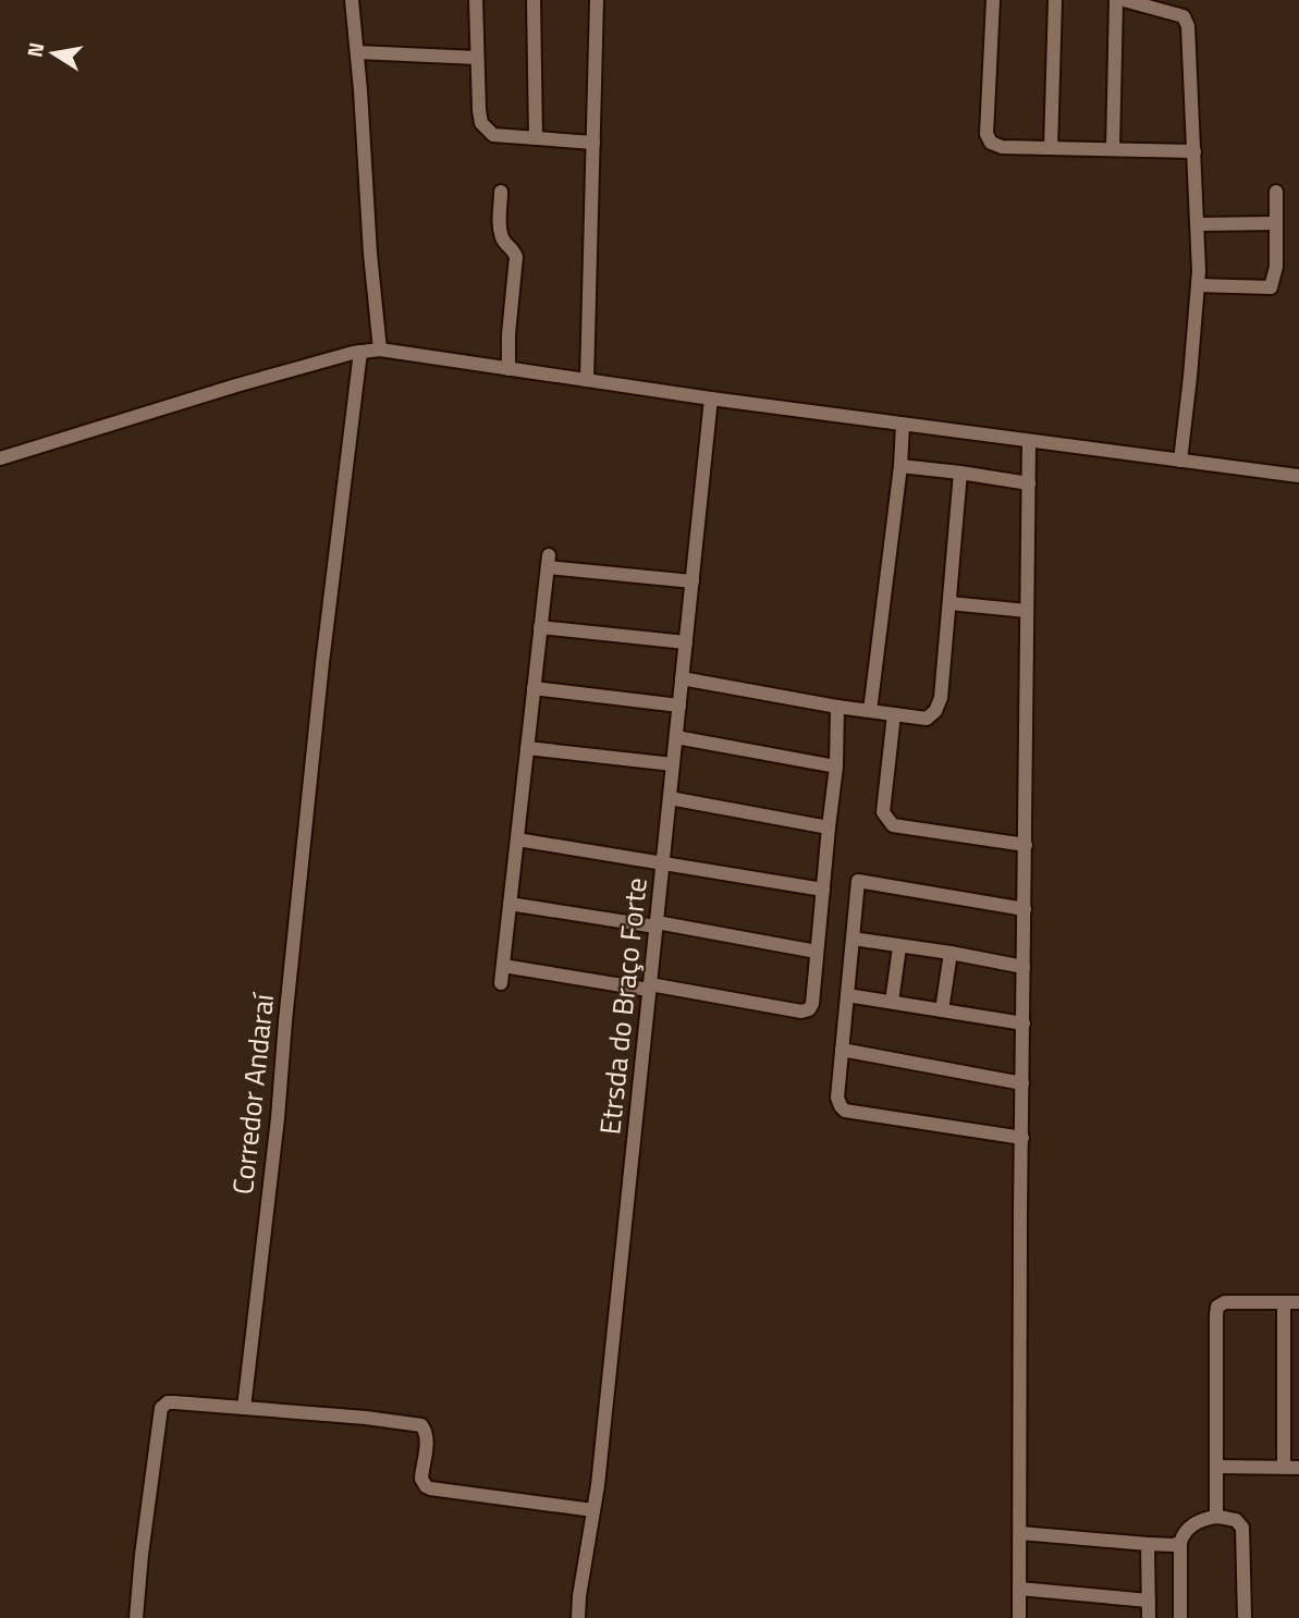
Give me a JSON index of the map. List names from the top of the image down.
{
  "streets": {
    "street": ["Etrsda do Braço Forte", "Corredor Andaraí"]
  },
  "north": "left"
}
